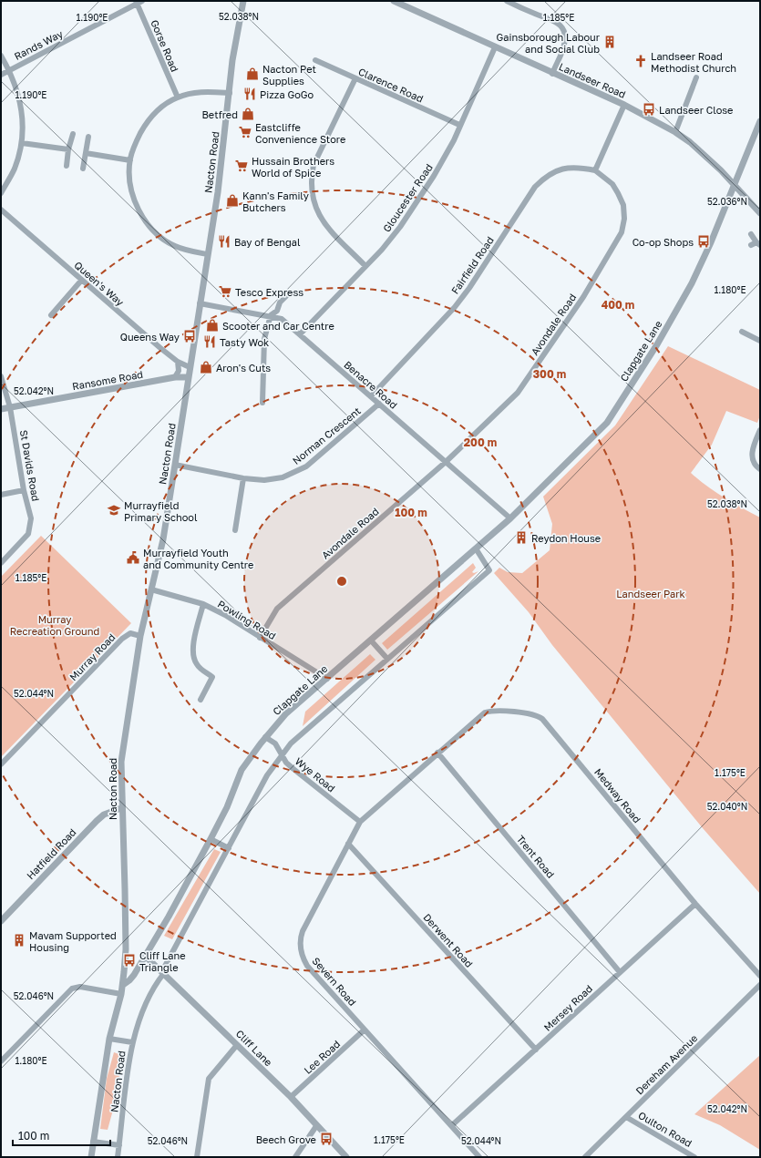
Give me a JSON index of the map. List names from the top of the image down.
{
  "streets": {
    "street": [
      "Rands Way",
      "Gorse Road",
      "Landseer Road",
      "Clarence Road",
      "Nacton Road",
      "Gloucester Road",
      "Fairfield Road",
      "Queen's Way",
      "Avondale Road",
      "Clapgate Lane",
      "Ransome Road",
      "Benacre Road",
      "Norman Crescent",
      "St Davids Road",
      "Powling Road",
      "Murray Road",
      "Wye Road",
      "Medway Road",
      "Hatfield Road",
      "Trent Road",
      "Derwent Road",
      "Severn Road",
      "Mersey Road",
      "Cliff Lane",
      "Lee Road",
      "Dereham Avenue",
      "Oulton Road"
    ]
  },
  "crossings": [
    ["Rands Way", "Gorse Road"],
    ["Landseer Road", "Gloucester Road"],
    ["Landseer Road", "Clapgate Lane"],
    ["Clarence Road", "Gloucester Road"],
    ["Nacton Road", "Queen's Way"],
    ["Nacton Road", "Clapgate Lane"],
    ["Nacton Road", "Ransome Road"],
    ["Nacton Road", "Benacre Road"],
    ["Nacton Road", "Norman Crescent"],
    ["Nacton Road", "Powling Road"],
    ["Nacton Road", "Murray Road"],
    ["Nacton Road", "Hatfield Road"],
    ["Nacton Road", "Cliff Lane"],
    ["Gloucester Road", "Benacre Road"],
    ["Fairfield Road", "Avondale Road"],
    ["Fairfield Road", "Benacre Road"],
    ["Avondale Road", "Benacre Road"],
    ["Avondale Road", "Powling Road"],
    ["Clapgate Lane", "Benacre Road"],
    ["Clapgate Lane", "Powling Road"],
    ["Clapgate Lane", "Wye Road"],
    ["Clapgate Lane", "Cliff Lane"],
    ["Ransome Road", "St Davids Road"],
    ["Benacre Road", "Norman Crescent"],
    ["Wye Road", "Severn Road"],
    ["Medway Road", "Trent Road"],
    ["Medway Road", "Severn Road"],
    ["Medway Road", "Mersey Road"],
    ["Trent Road", "Severn Road"],
    ["Trent Road", "Mersey Road"],
    ["Derwent Road", "Severn Road"],
    ["Derwent Road", "Mersey Road"],
    ["Severn Road", "Mersey Road"],
    ["Severn Road", "Lee Road"],
    ["Cliff Lane", "Lee Road"],
    ["Dereham Avenue", "Oulton Road"]
  ],
  "parks": ["Landseer Park", "Murray Recreation Ground"],
  "places": {
    "building": ["Gainsborough Labour and Social Club", "Reydon House", "Mavam Supported Housing"],
    "church": ["Landseer Road Methodist Church"],
    "shop": [
      "Nacton Pet Supplies",
      "Betfred",
      "Kann's Family Butchers",
      "Scooter and Car Centre",
      "Aron's Cuts"
    ],
    "restaurant": ["Pizza GoGo", "Bay of Bengal", "Tasty Wok"],
    "bus stop": [
      "Landseer Close",
      "Co-op Shops",
      "Queens Way",
      "Cliff Lane Triangle",
      "Beech Grove"
    ],
    "supermarket": ["Eastcliffe Convenience Store", "Hussain Brothers World of Spice", "Tesco Express"],
    "school or university": ["Murrayfield Primary School"],
    "public building": ["Murrayfield Youth and Community Centre"]
  },
  "scale_bar": "100 m",
  "coordinates": [
    "52.038°N",
    "1.190°E",
    "1.185°E",
    "52.036°N",
    "1.180°E",
    "52.042°N",
    "52.044°N",
    "1.175°E",
    "52.040°N",
    "52.046°N"
  ],
  "rings": [
    "400 m",
    "300 m",
    "200 m",
    "100 m"
  ]
}
